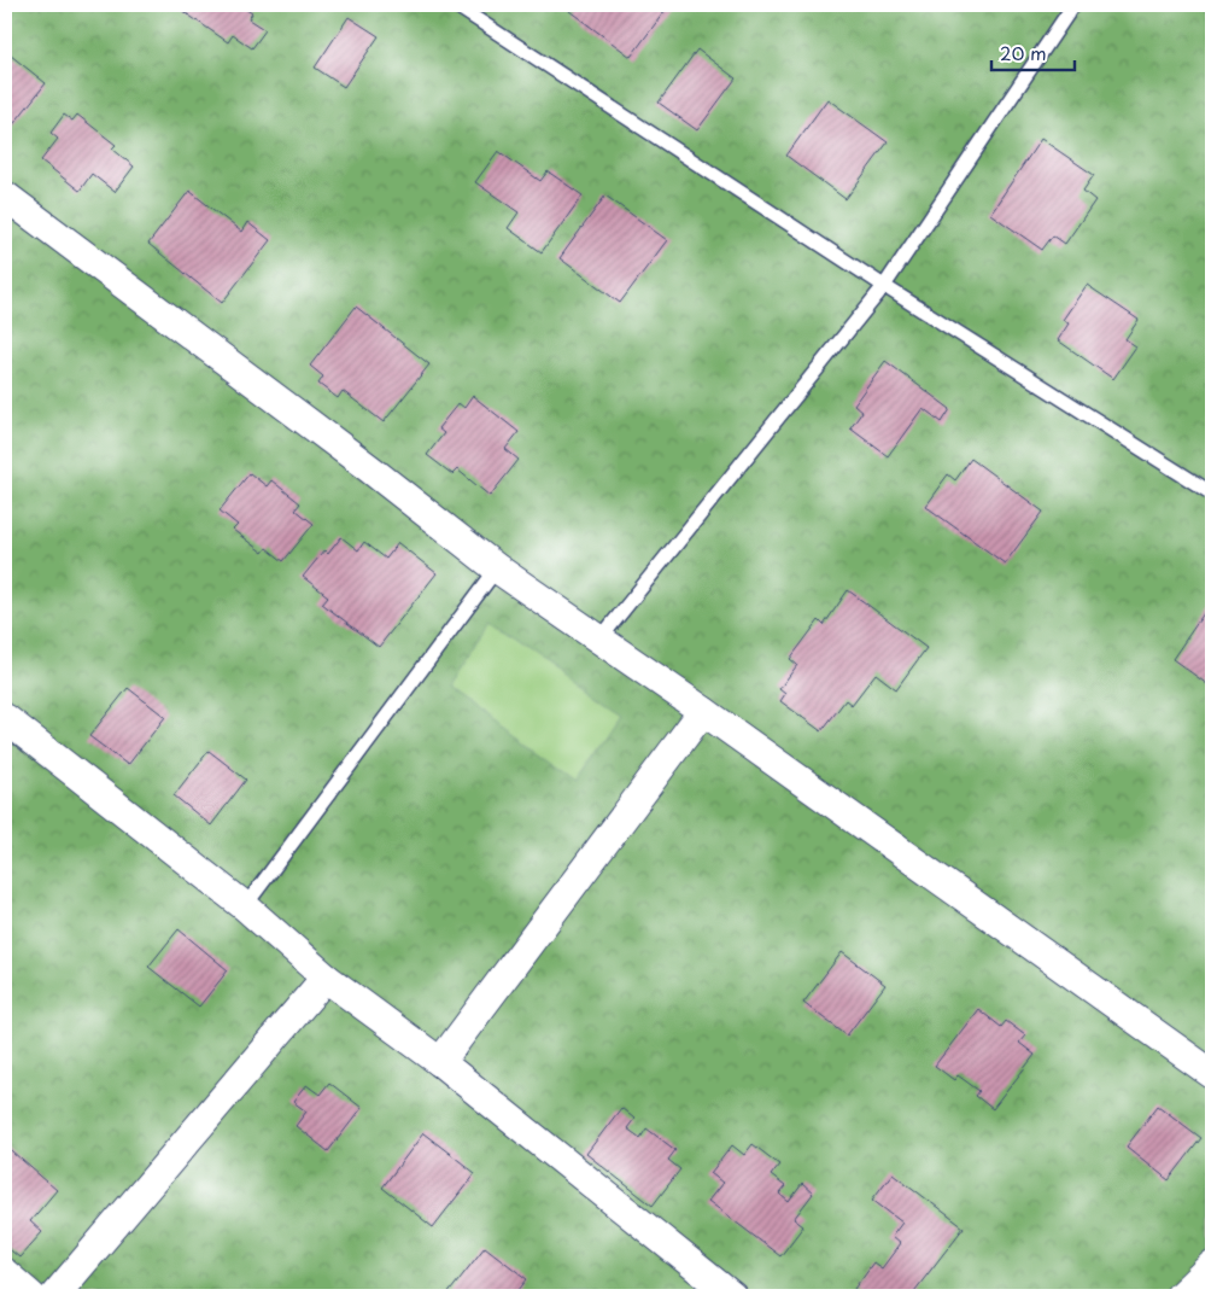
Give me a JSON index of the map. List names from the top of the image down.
{
  "scale_bar": "20 m"
}
